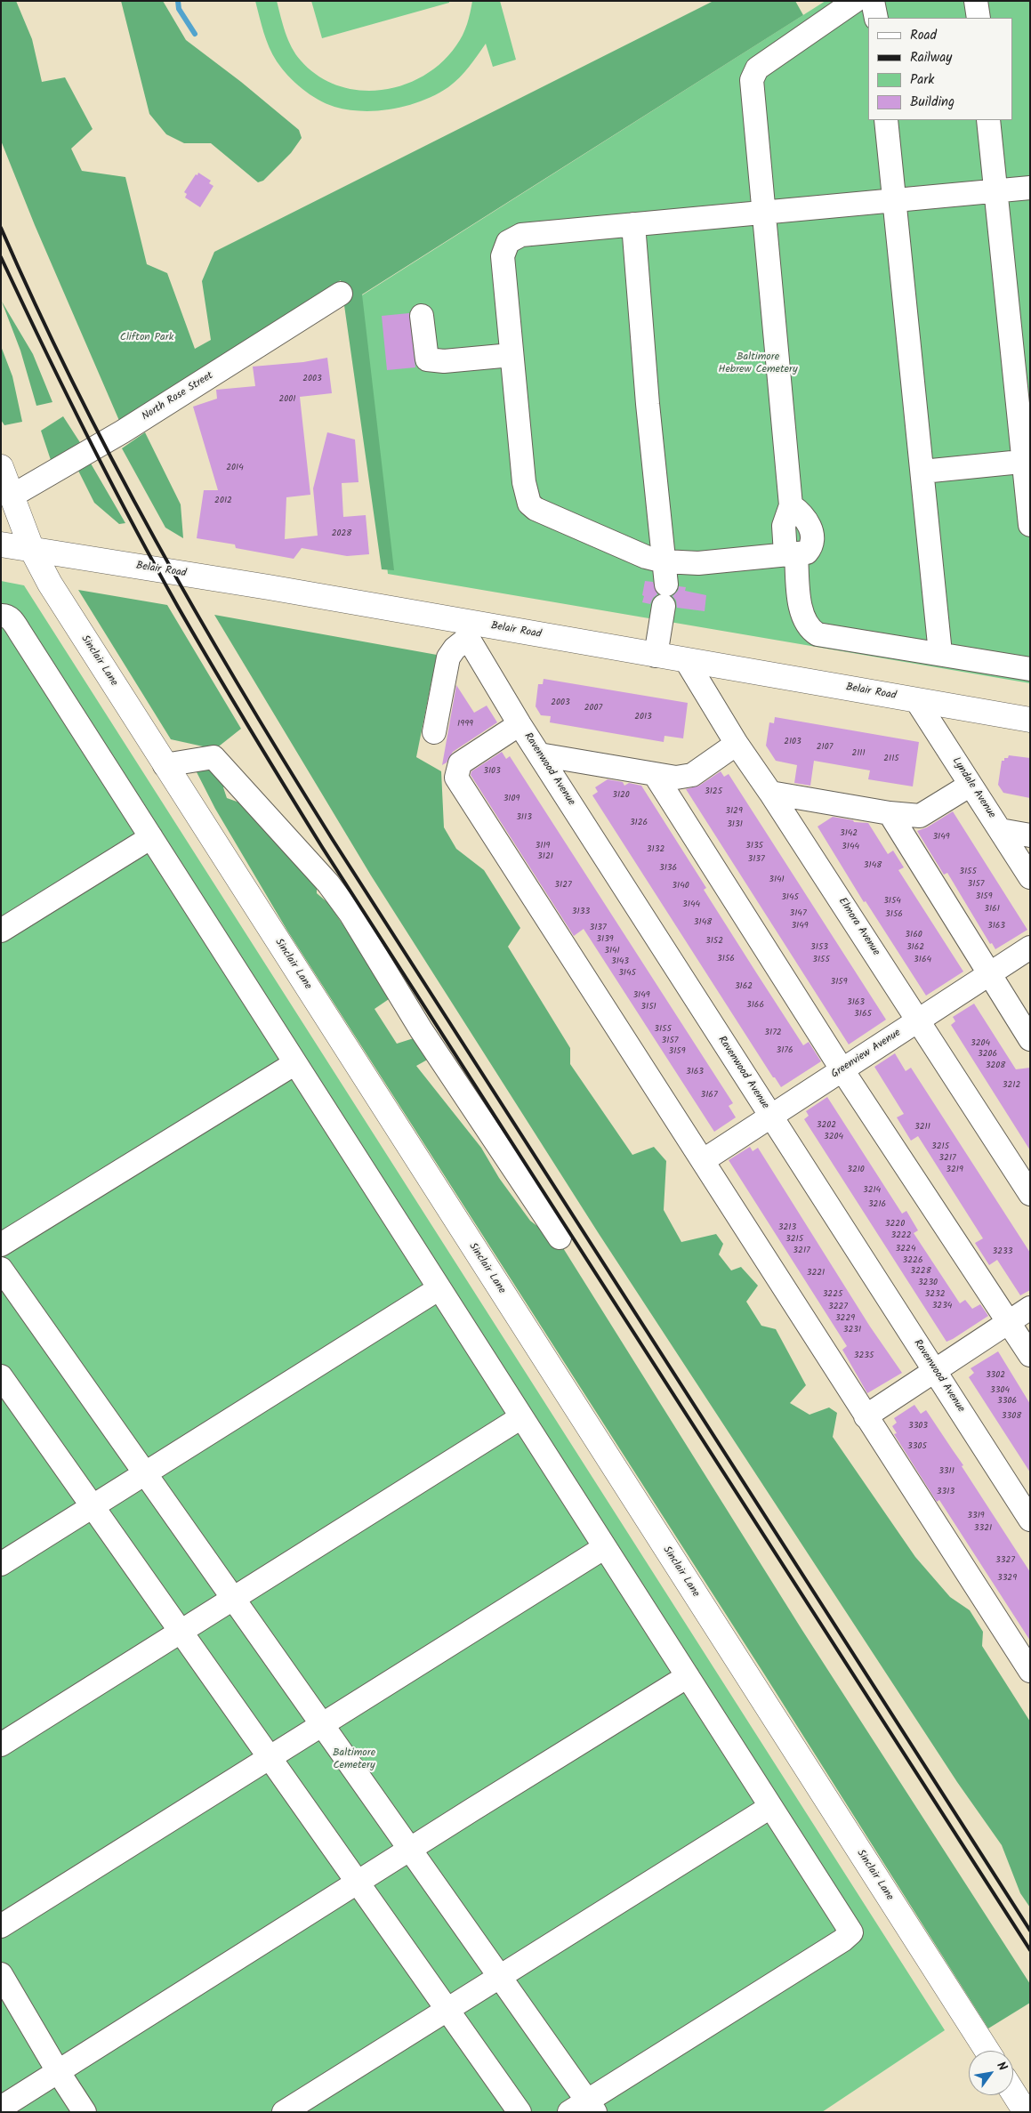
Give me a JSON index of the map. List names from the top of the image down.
{
  "streets": {
    "main road": ["Belair Road", "Sinclair Lane"],
    "street": [
      "North Rose Street",
      "Ravenwood Avenue",
      "Lyndale Avenue",
      "Elmora Avenue",
      "Greenview Avenue"
    ]
  },
  "crossings": [
    ["North Rose Street", "Sinclair Lane"],
    ["Belair Road", "Sinclair Lane"],
    ["Belair Road", "Ravenwood Avenue"],
    ["Belair Road", "Lyndale Avenue"],
    ["Belair Road", "Elmora Avenue"],
    ["Ravenwood Avenue", "Greenview Avenue"],
    ["Elmora Avenue", "Greenview Avenue"]
  ],
  "parks": ["Clifton Park", "Baltimore Hebrew Cemetery", "Baltimore Cemetery"],
  "house_numbers": [
    "2003",
    "2001",
    "2014",
    "2012",
    "2028",
    "2003",
    "2007",
    "2013",
    "1999",
    "2103",
    "2107",
    "2111",
    "2115",
    "3103",
    "3125",
    "3120",
    "3109",
    "3129",
    "3113",
    "3126",
    "3131",
    "3142",
    "3149",
    "3119",
    "3135",
    "3144",
    "3132",
    "3121",
    "3137",
    "3148",
    "3136",
    "3155",
    "3141",
    "3157",
    "3127",
    "3140",
    "3159",
    "3145",
    "3154",
    "3144",
    "3161",
    "3133",
    "3147",
    "3156",
    "3148",
    "3149",
    "3163",
    "3137",
    "3160",
    "3139",
    "3152",
    "3153",
    "3162",
    "3141",
    "3156",
    "3155",
    "3164",
    "3143",
    "3145",
    "3159",
    "3162",
    "3149",
    "3163",
    "3166",
    "3151",
    "3165",
    "3155",
    "3172",
    "3157",
    "3204",
    "3176",
    "3159",
    "3206",
    "3208",
    "3163",
    "3212",
    "3167",
    "3202",
    "3211",
    "3204",
    "3215",
    "3217",
    "3210",
    "3219",
    "3214",
    "3216",
    "3220",
    "3213",
    "3222",
    "3215",
    "3224",
    "3217",
    "3233",
    "3226",
    "3228",
    "3221",
    "3230",
    "3225",
    "3232",
    "3234",
    "3227",
    "3229",
    "3231",
    "3235",
    "3302",
    "3304",
    "3306",
    "3308",
    "3303",
    "3305",
    "3311",
    "3313",
    "3319",
    "3321",
    "3327",
    "3329"
  ],
  "legend": [
    "Road",
    "Railway",
    "Park",
    "Building"
  ],
  "north": "top right"
}
